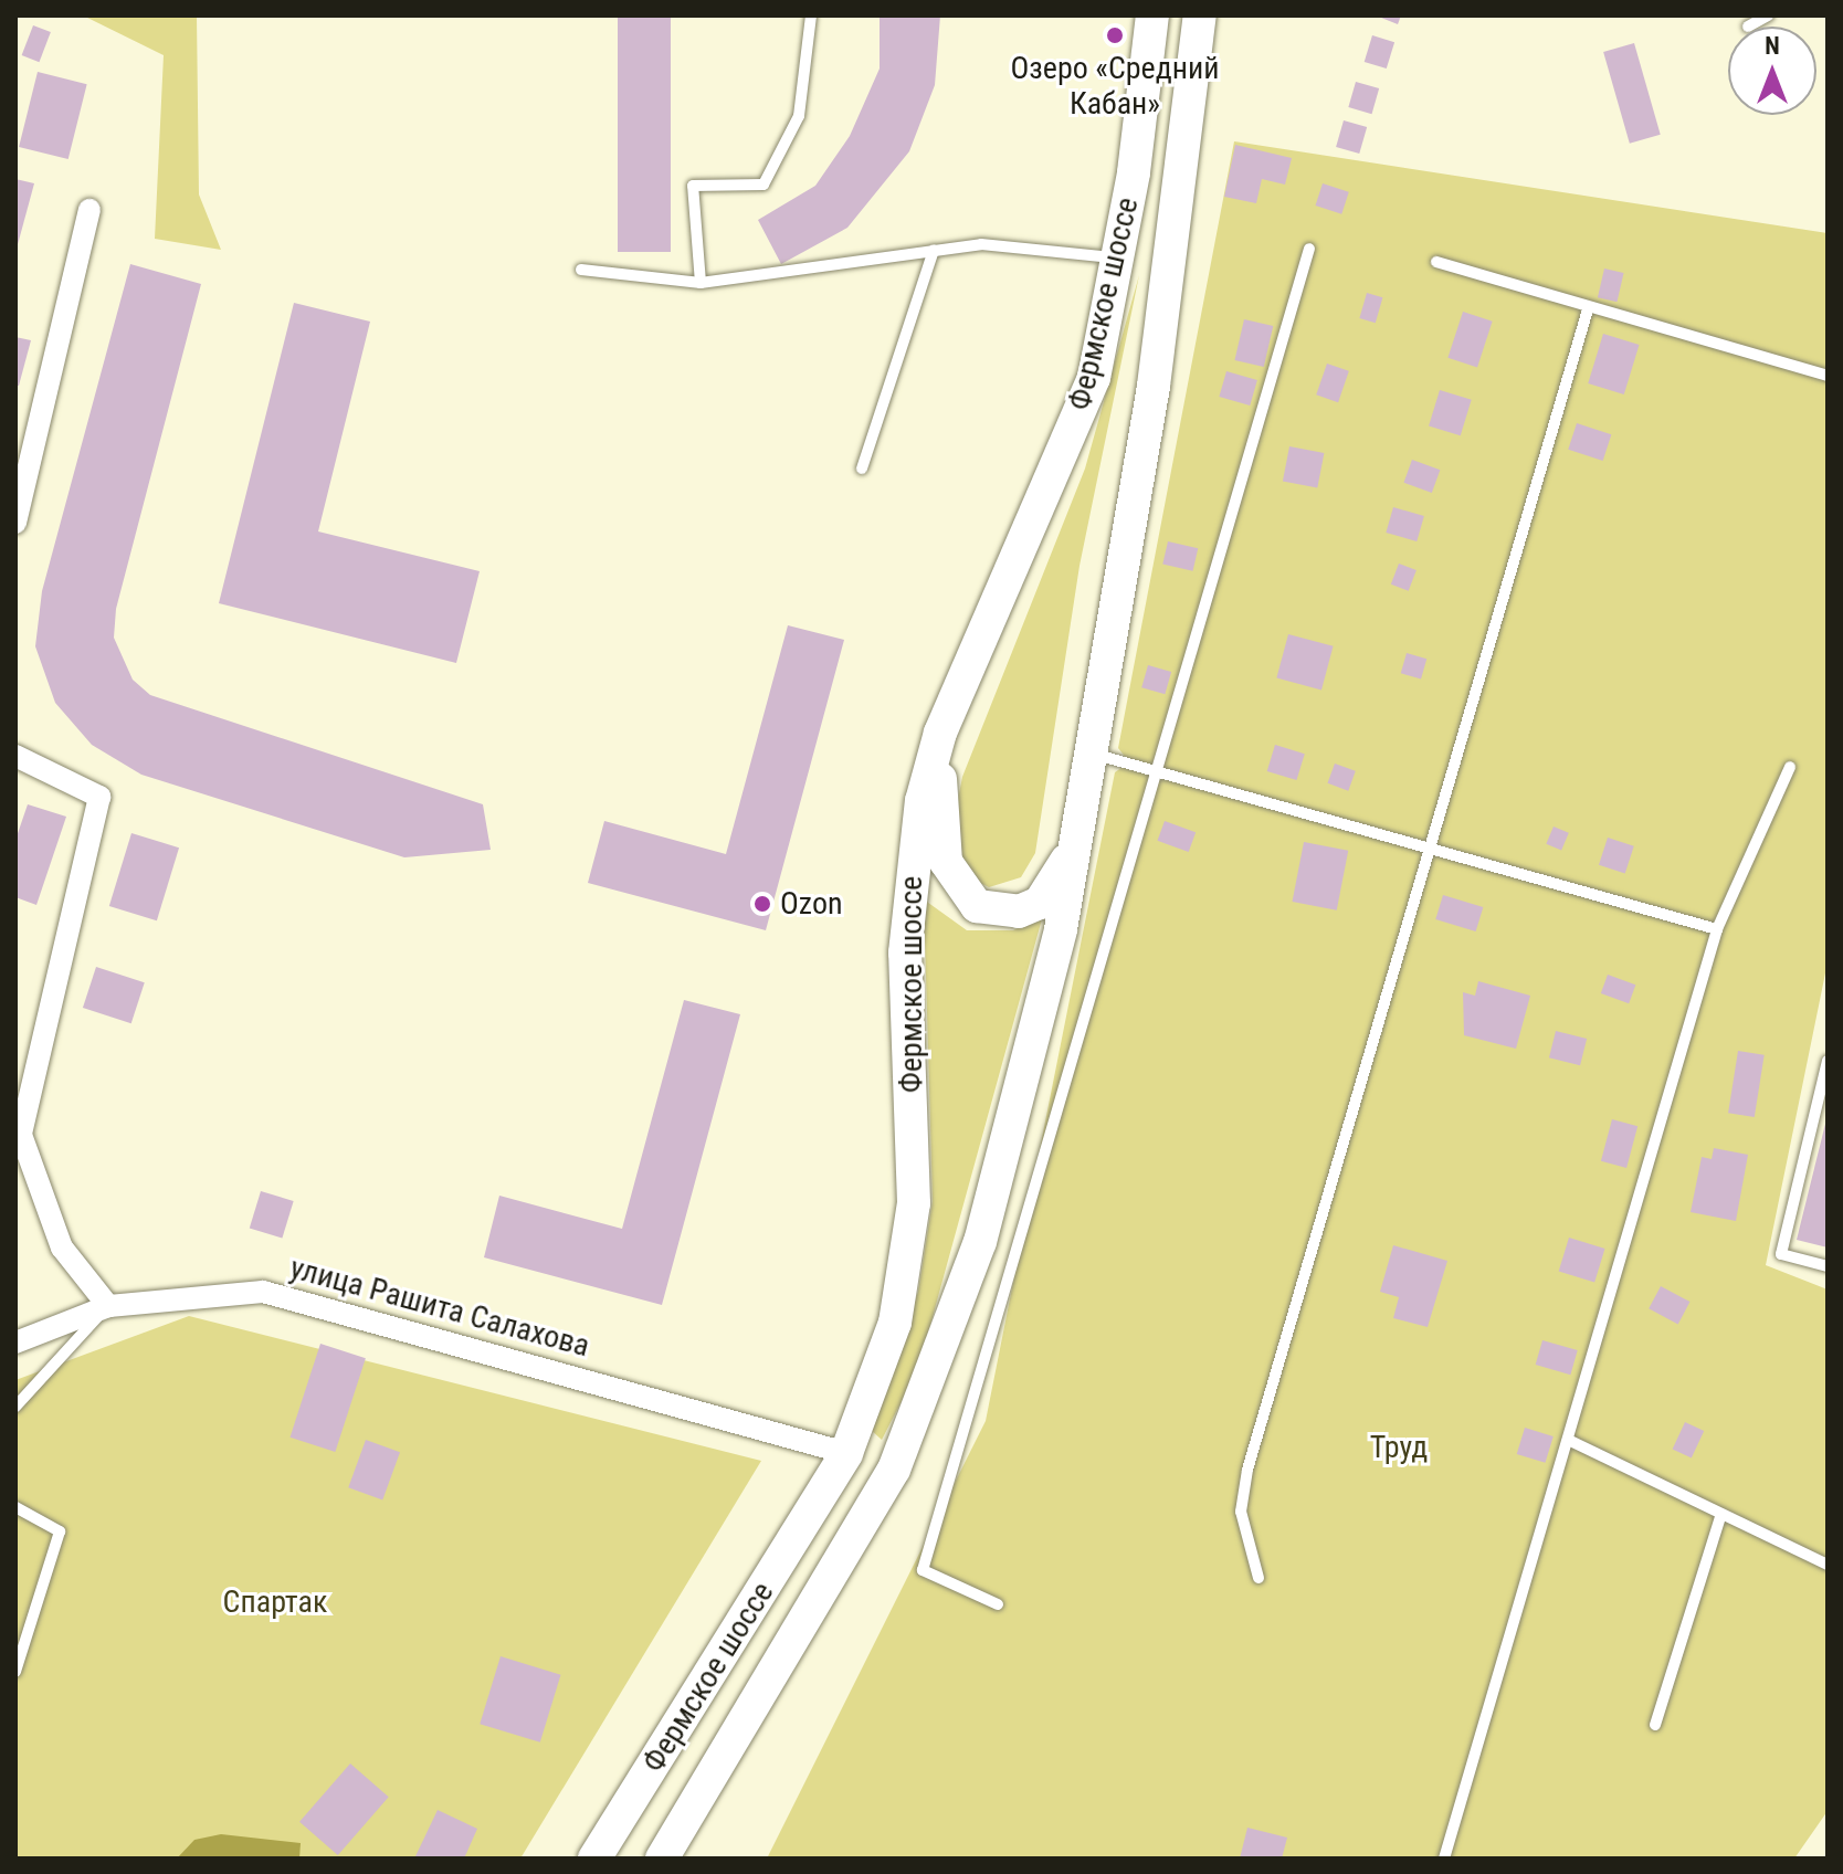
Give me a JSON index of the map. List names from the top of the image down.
{
  "streets": {
    "main road": ["Фермское шоссе"],
    "street": ["улица Рашита Салахова"]
  },
  "crossings": [
    ["Фермское шоссе", "улица Рашита Салахова"]
  ],
  "parks": ["Труд", "Спартак"],
  "places": ["Озеро «Средний Кабан»", "Ozon"],
  "north": "top"
}
